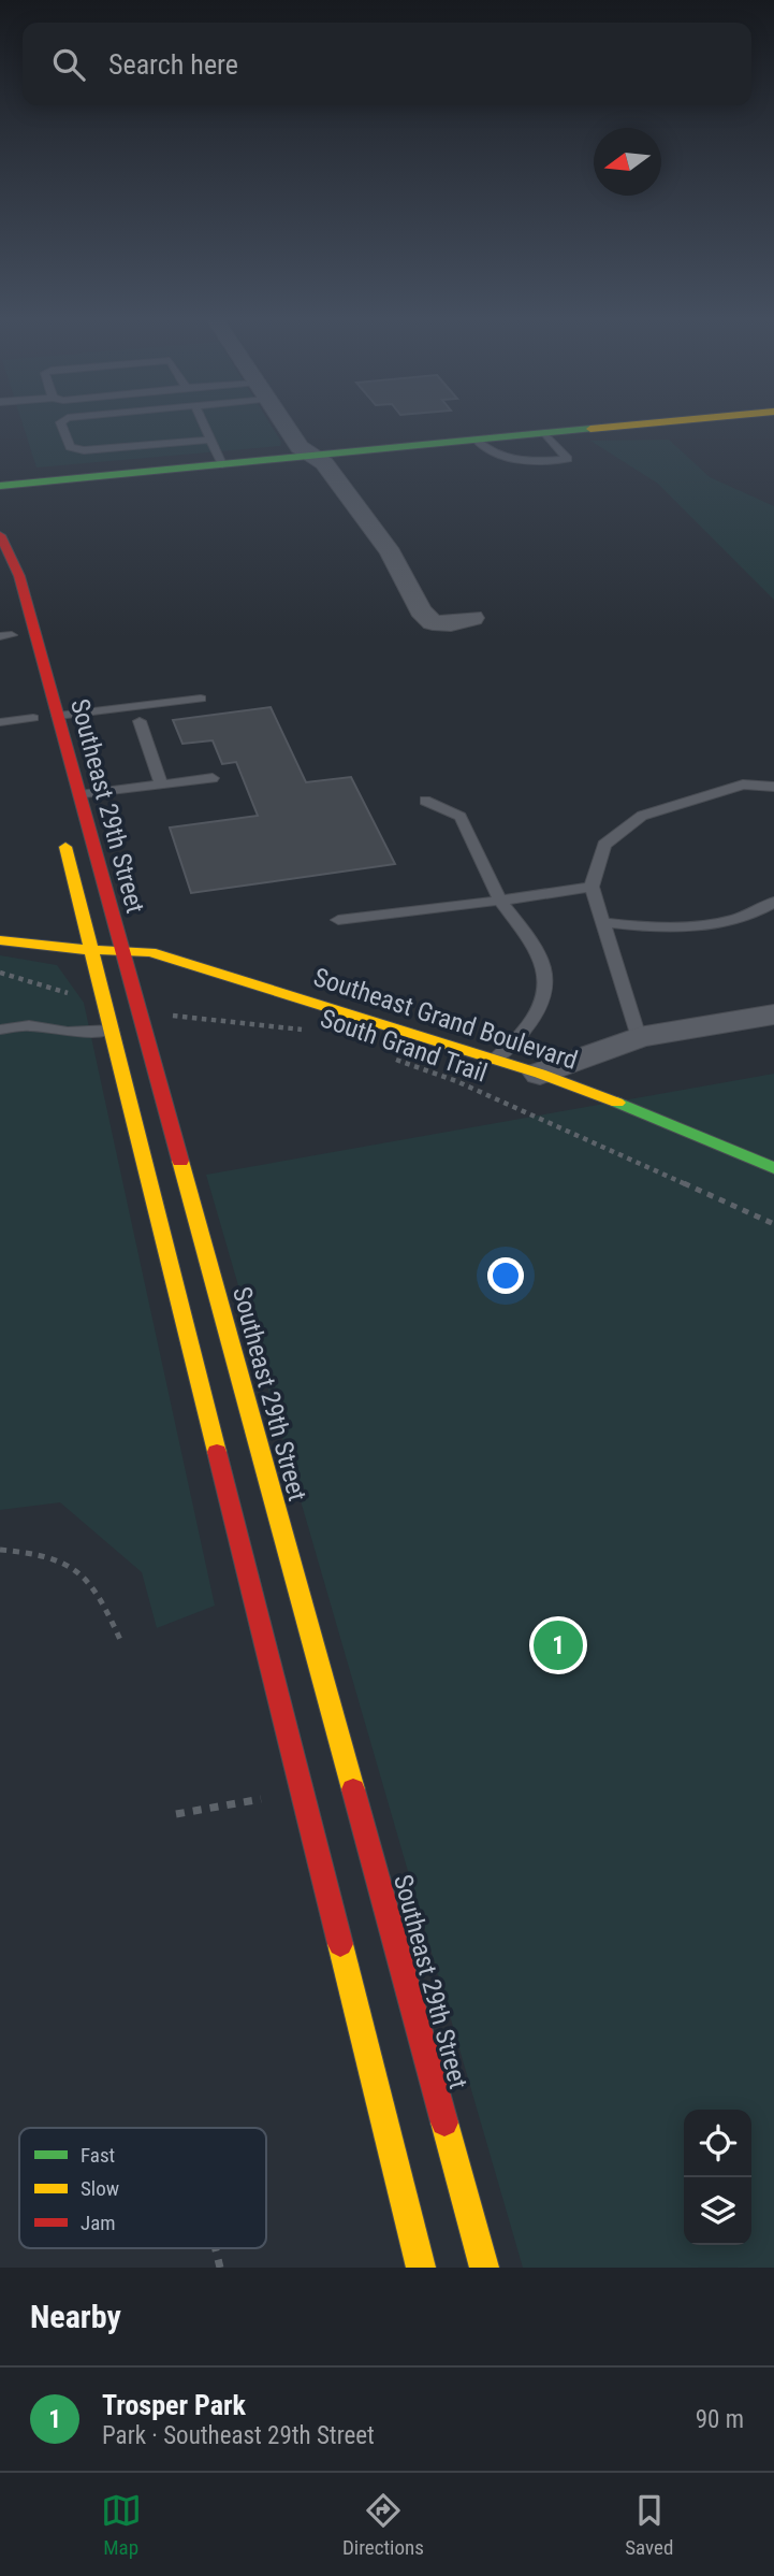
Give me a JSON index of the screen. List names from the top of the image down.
{
  "streets": {
    "main road": ["Southeast 29th Street", "Southeast Grand Boulevard"],
    "path": ["South Grand Trail"]
  },
  "crossings": [
    ["Southeast 29th Street", "Southeast Grand Boulevard"],
    ["Southeast 29th Street", "South Grand Trail"]
  ],
  "legend": ["Fast", "Slow", "Jam"],
  "north": "left",
  "page": {
    "search": "Search here",
    "pins": "1",
    "heading": "Nearby",
    "list": [
      {
        "mark": "1",
        "name": "Trosper Park",
        "note": "Park · Southeast 29th Street",
        "value": "90 m"
      }
    ],
    "nav": ["Map", "Directions", "Saved"]
  }
}
